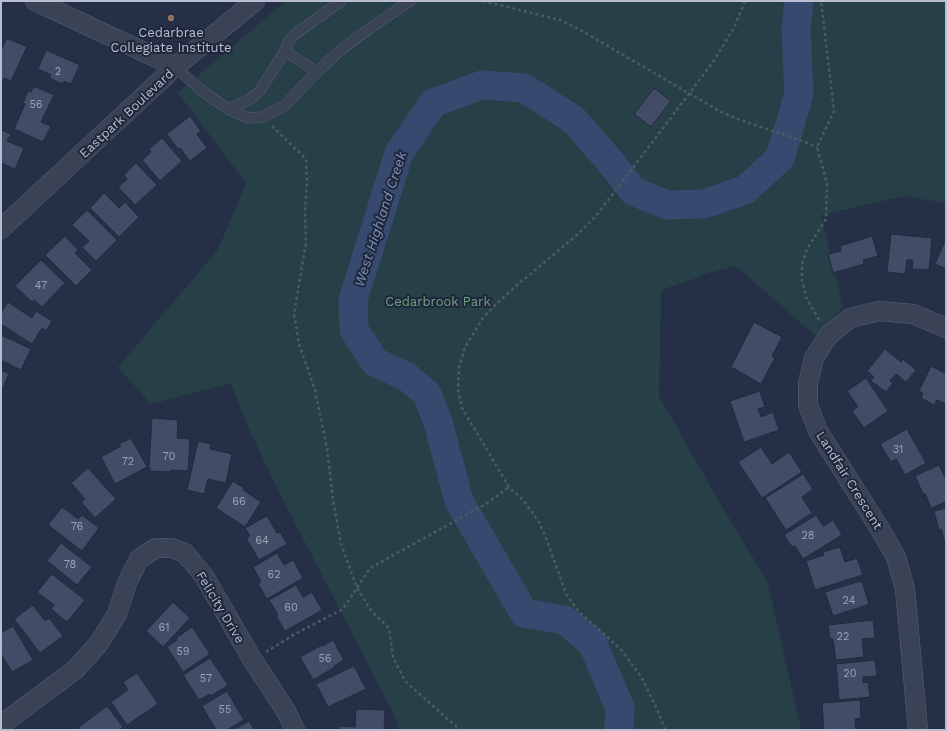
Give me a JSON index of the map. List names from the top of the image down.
{
  "streets": {
    "street": ["Eastpark Boulevard", "Landfair Crescent", "Felicity Drive"]
  },
  "water": ["West Highland Creek"],
  "parks": ["Cedarbrook Park"],
  "places": ["Cedarbrae Collegiate Institute"],
  "house_numbers": [
    "2",
    "56",
    "47",
    "31",
    "70",
    "72",
    "66",
    "76",
    "28",
    "64",
    "78",
    "62",
    "24",
    "60",
    "61",
    "22",
    "59",
    "56",
    "20",
    "57",
    "55"
  ]
}
